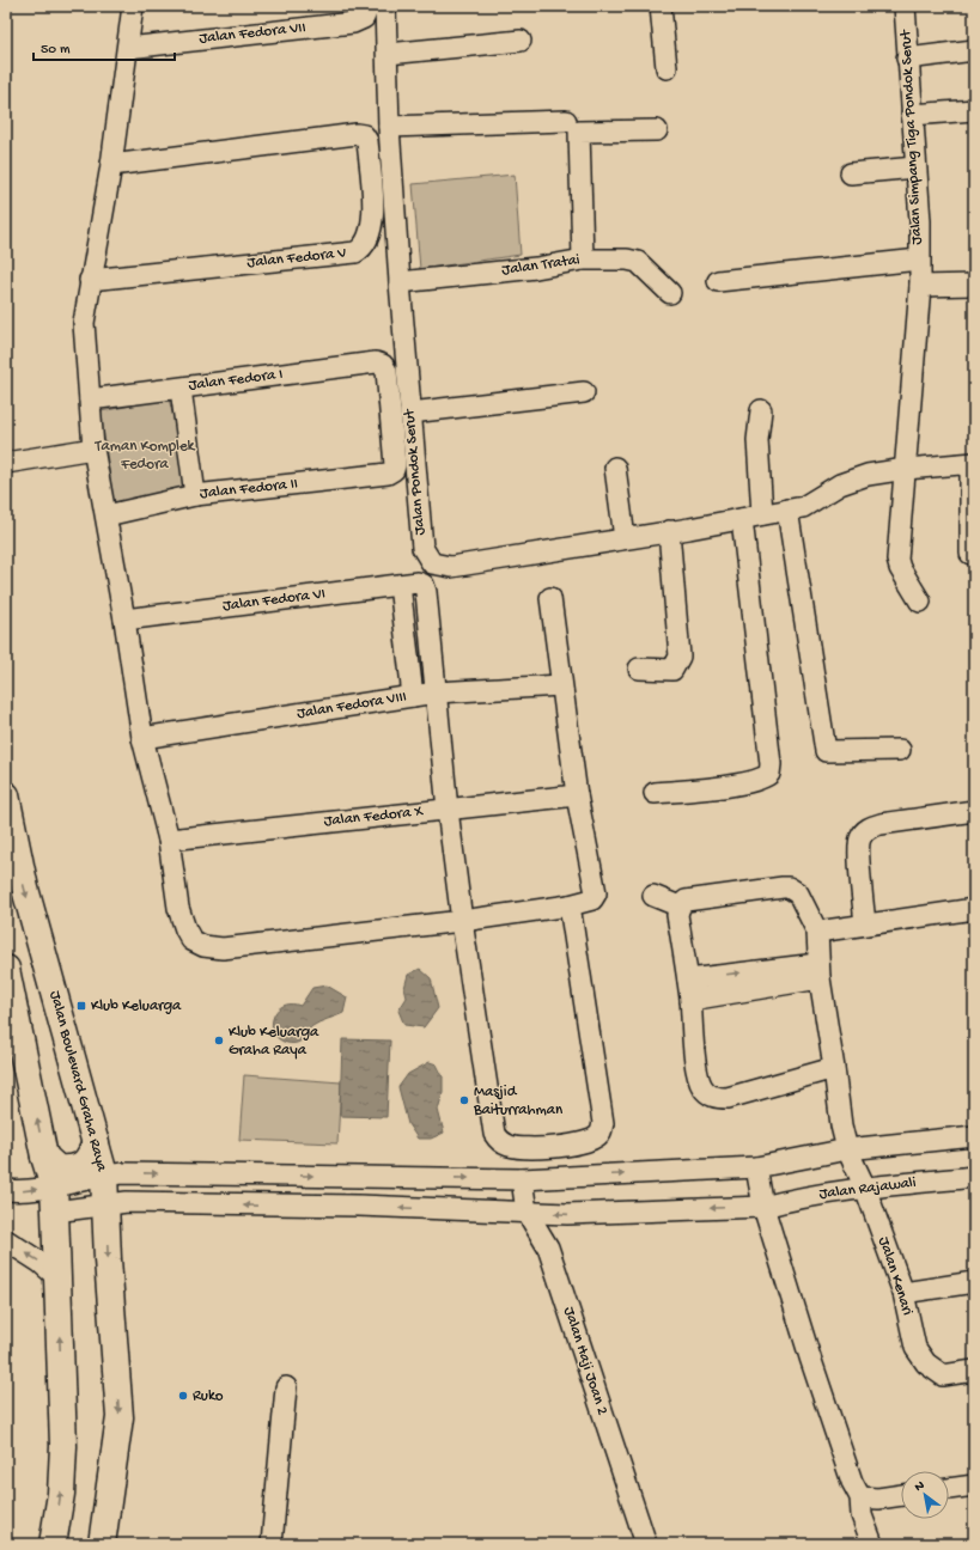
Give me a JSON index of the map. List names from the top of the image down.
{
  "streets": {
    "main road": ["Jalan Boulevard Graha Raya"],
    "street": [
      "Jalan Fedora VII",
      "Jalan Simpang Tiga Pondok Serut",
      "Jalan Fedora V",
      "Jalan Tratai",
      "Jalan Fedora I",
      "Jalan Pondok Serut",
      "Jalan Fedora II",
      "Jalan Fedora VI",
      "Jalan Fedora VIII",
      "Jalan Fedora X",
      "Jalan Rajawali",
      "Jalan Kenari",
      "Jalan Haji Joan 2"
    ]
  },
  "crossings": [
    ["Jalan Simpang Tiga Pondok Serut", "Jalan Pondok Serut"],
    ["Jalan Tratai", "Jalan Pondok Serut"],
    ["Jalan Fedora I", "Jalan Fedora II"],
    ["Jalan Fedora VI", "Jalan Fedora VIII"],
    ["Jalan Boulevard Graha Raya", "Jalan Rajawali"],
    ["Jalan Rajawali", "Jalan Kenari"],
    ["Jalan Rajawali", "Jalan Haji Joan 2"]
  ],
  "parks": ["Taman Komplek Fedora"],
  "places": {
    "transit": ["Klub Keluarga"],
    "other": ["Klub Keluarga Graha Raya", "Masjid Baiturrahman", "Ruko"]
  },
  "scale_bar": "50 m",
  "north": "top left"
}
